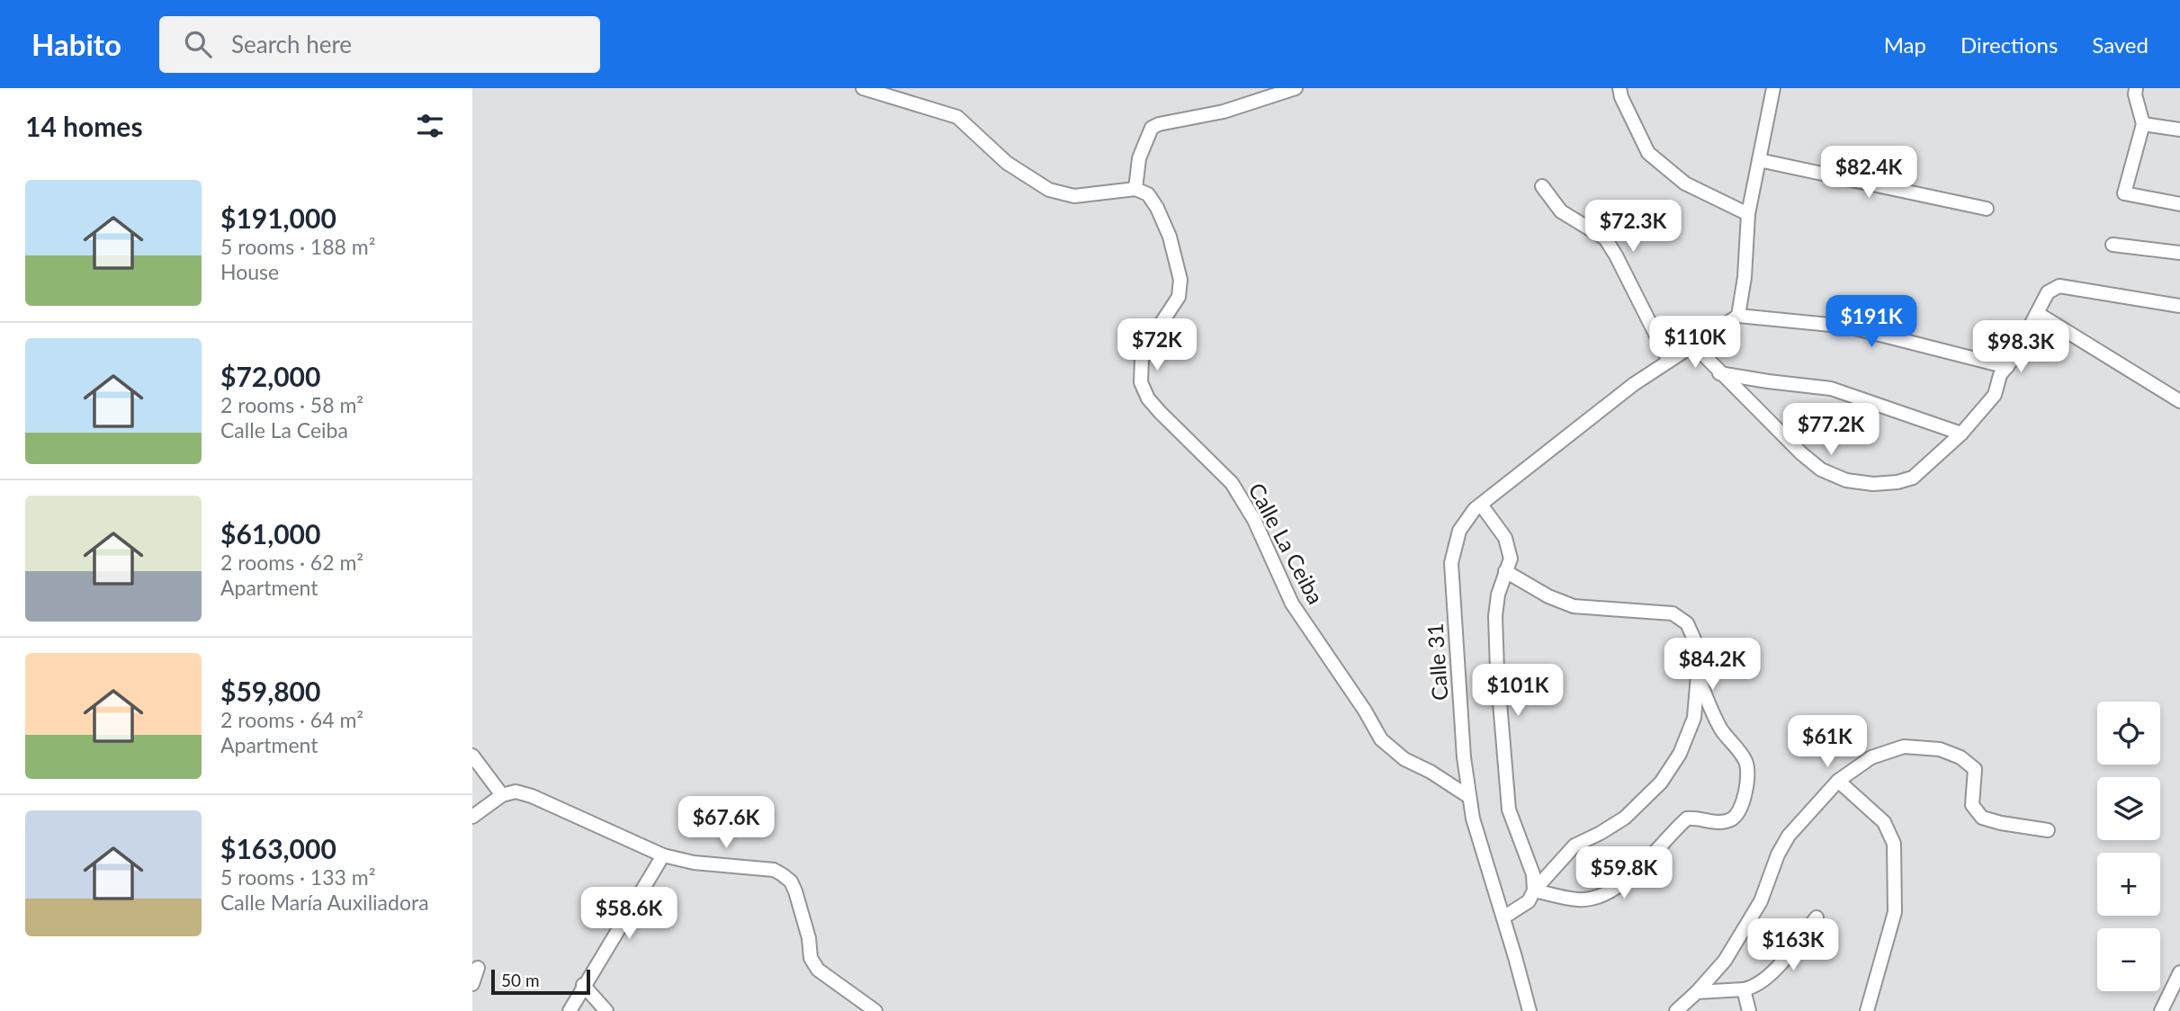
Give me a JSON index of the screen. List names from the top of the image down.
{
  "streets": {
    "street": ["Calle La Ceiba", "Calle 31"]
  },
  "crossings": [
    ["Calle La Ceiba", "Calle 31"]
  ],
  "scale_bar": "50 m",
  "page": {
    "header": "Habito",
    "search": "Search here",
    "nav": ["Map", "Directions", "Saved"],
    "heading": "14 homes",
    "price": [
      "$82.4K",
      "$72.3K",
      "$191K",
      "$110K",
      "$72K",
      "$98.3K",
      "$77.2K",
      "$84.2K",
      "$101K",
      "$61K",
      "$67.6K",
      "$59.8K",
      "$58.6K",
      "$163K"
    ],
    "list": [
      {
        "name": "$191,000",
        "note": "5 rooms · 188 m² · House"
      },
      {
        "name": "$72,000",
        "note": "2 rooms · 58 m² · Calle La Ceiba"
      },
      {
        "name": "$61,000",
        "note": "2 rooms · 62 m² · Apartment"
      },
      {
        "name": "$59,800",
        "note": "2 rooms · 64 m² · Apartment"
      },
      {
        "name": "$163,000",
        "note": "5 rooms · 133 m² · Calle María Auxiliadora"
      }
    ],
    "map_buttons": ["+", "−"],
    "scale": "50 m"
  }
}
